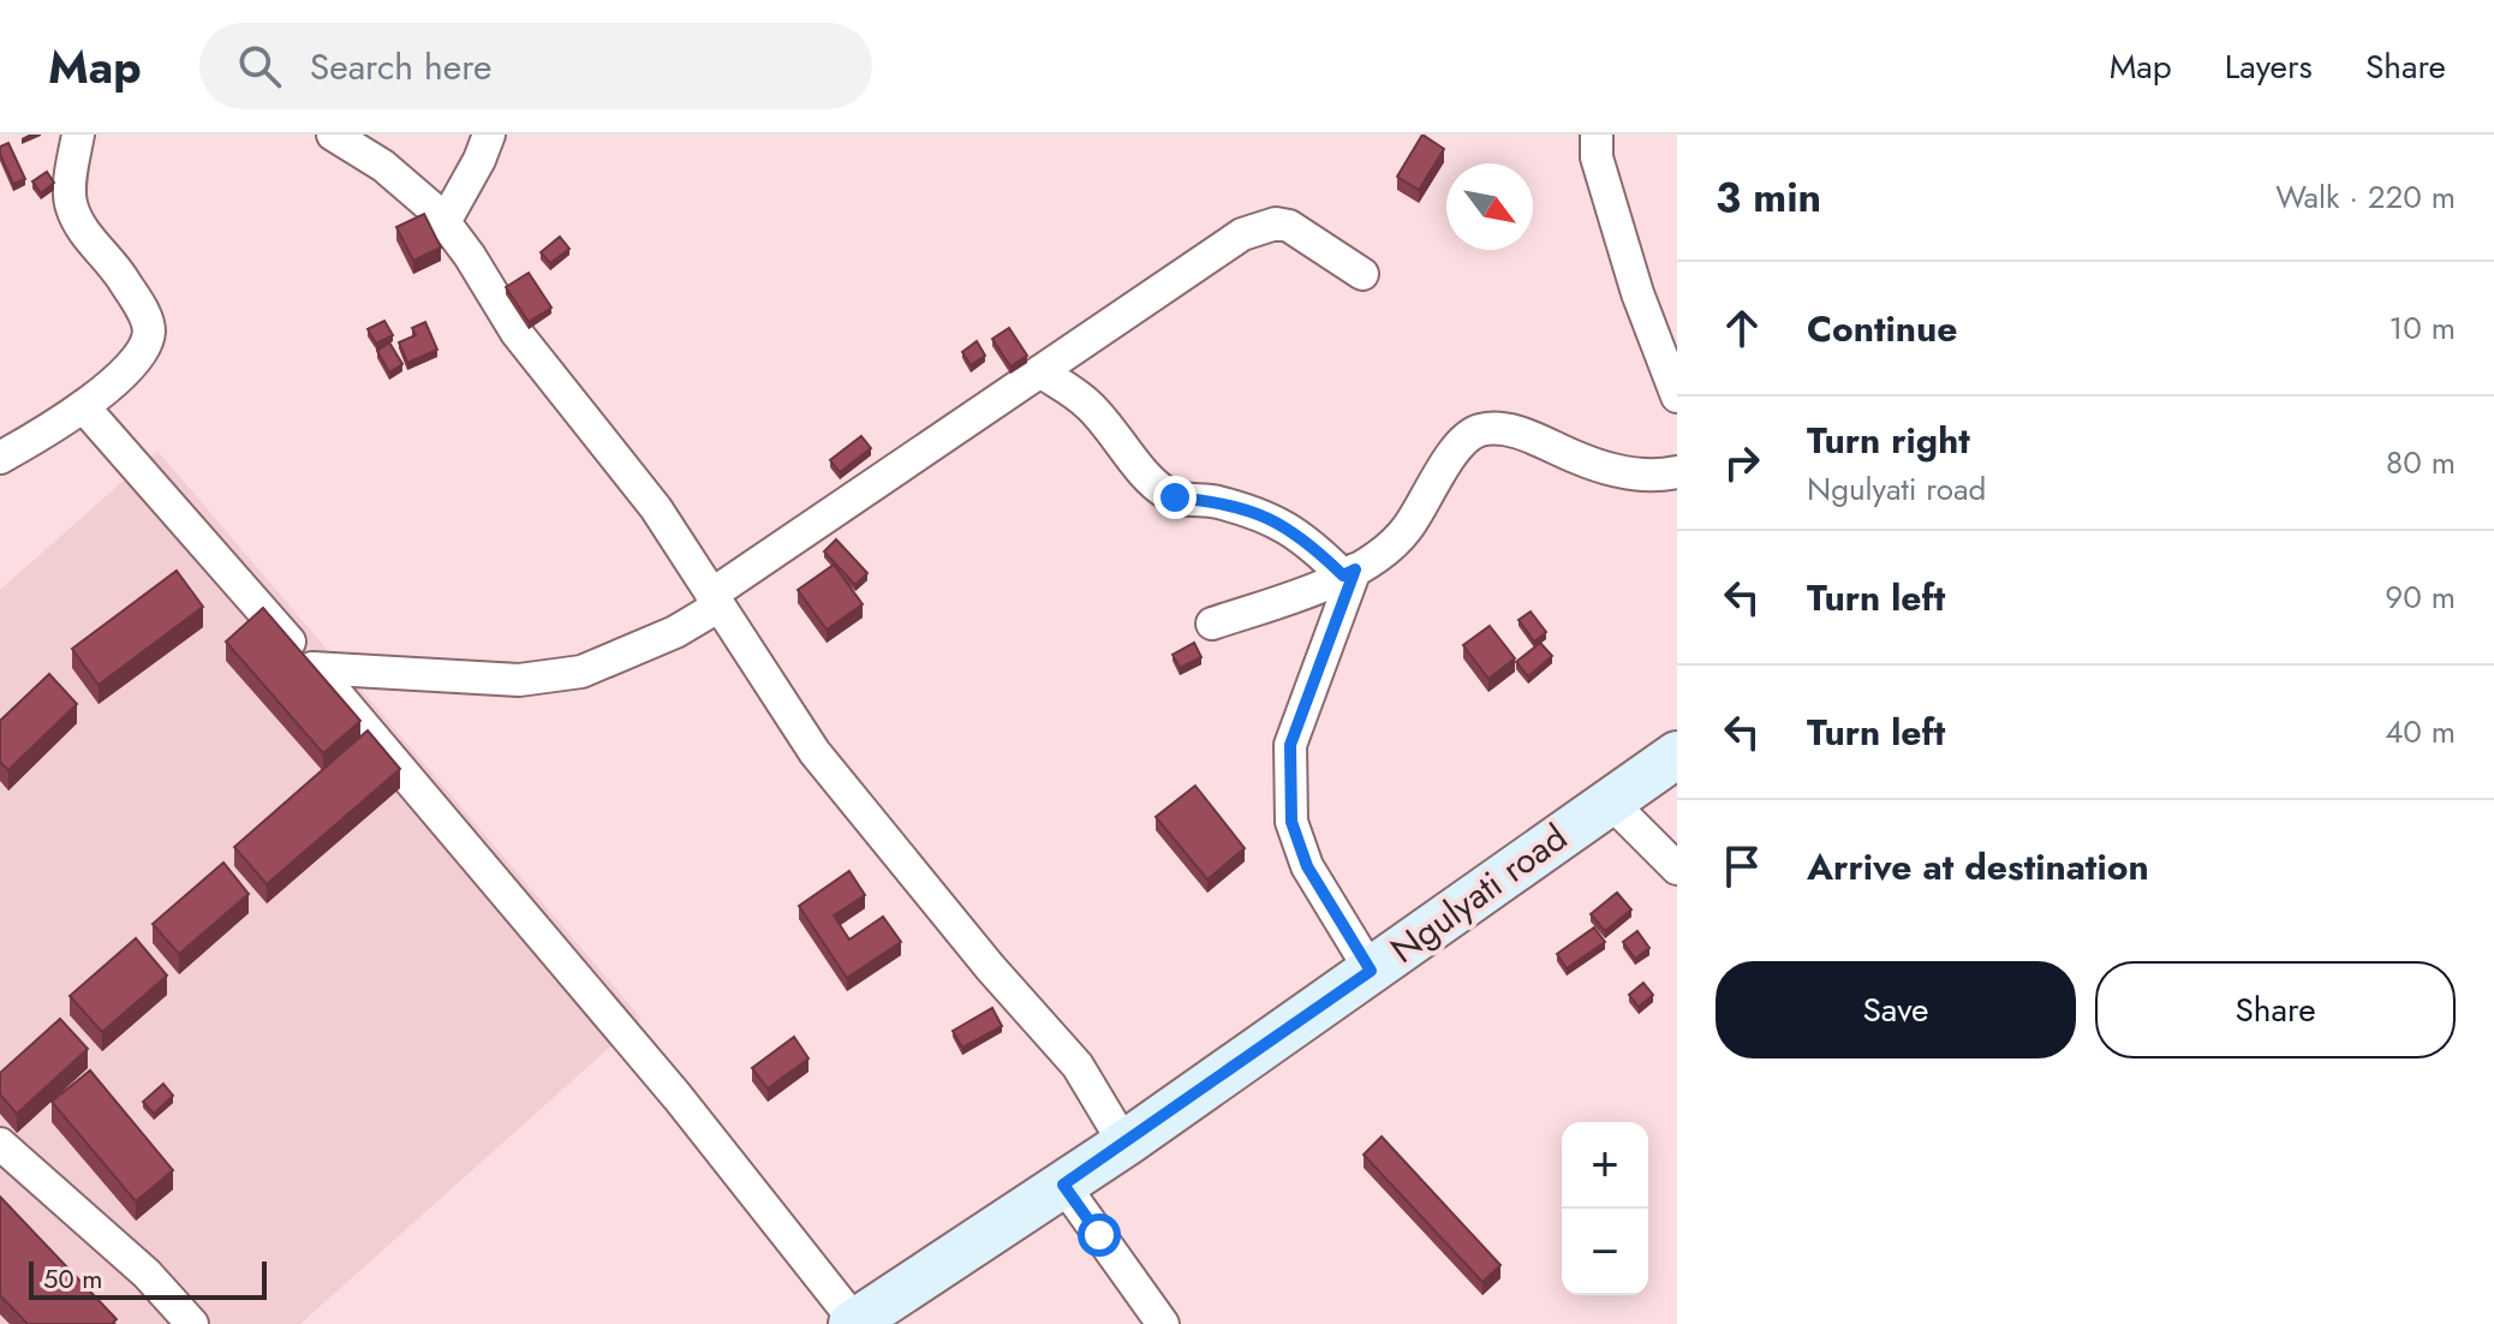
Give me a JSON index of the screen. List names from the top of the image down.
{
  "streets": {
    "main road": ["Ngulyati road"]
  },
  "scale_bar": "50 m",
  "north": "bottom right",
  "page": {
    "header": "Map",
    "search": "Search here",
    "nav": ["Map", "Layers", "Share"],
    "heading": ["3 min", "Walk · 220 m"],
    "list": [
      ["Continue", "10 m"],
      ["Turn right", "Ngulyati road", "80 m"],
      ["Turn left", "90 m"],
      ["Turn left", "40 m"],
      "Arrive at destination"
    ],
    "buttons": ["Save", "Share"],
    "map_buttons": ["+", "−"],
    "scale": "50 m"
  }
}
